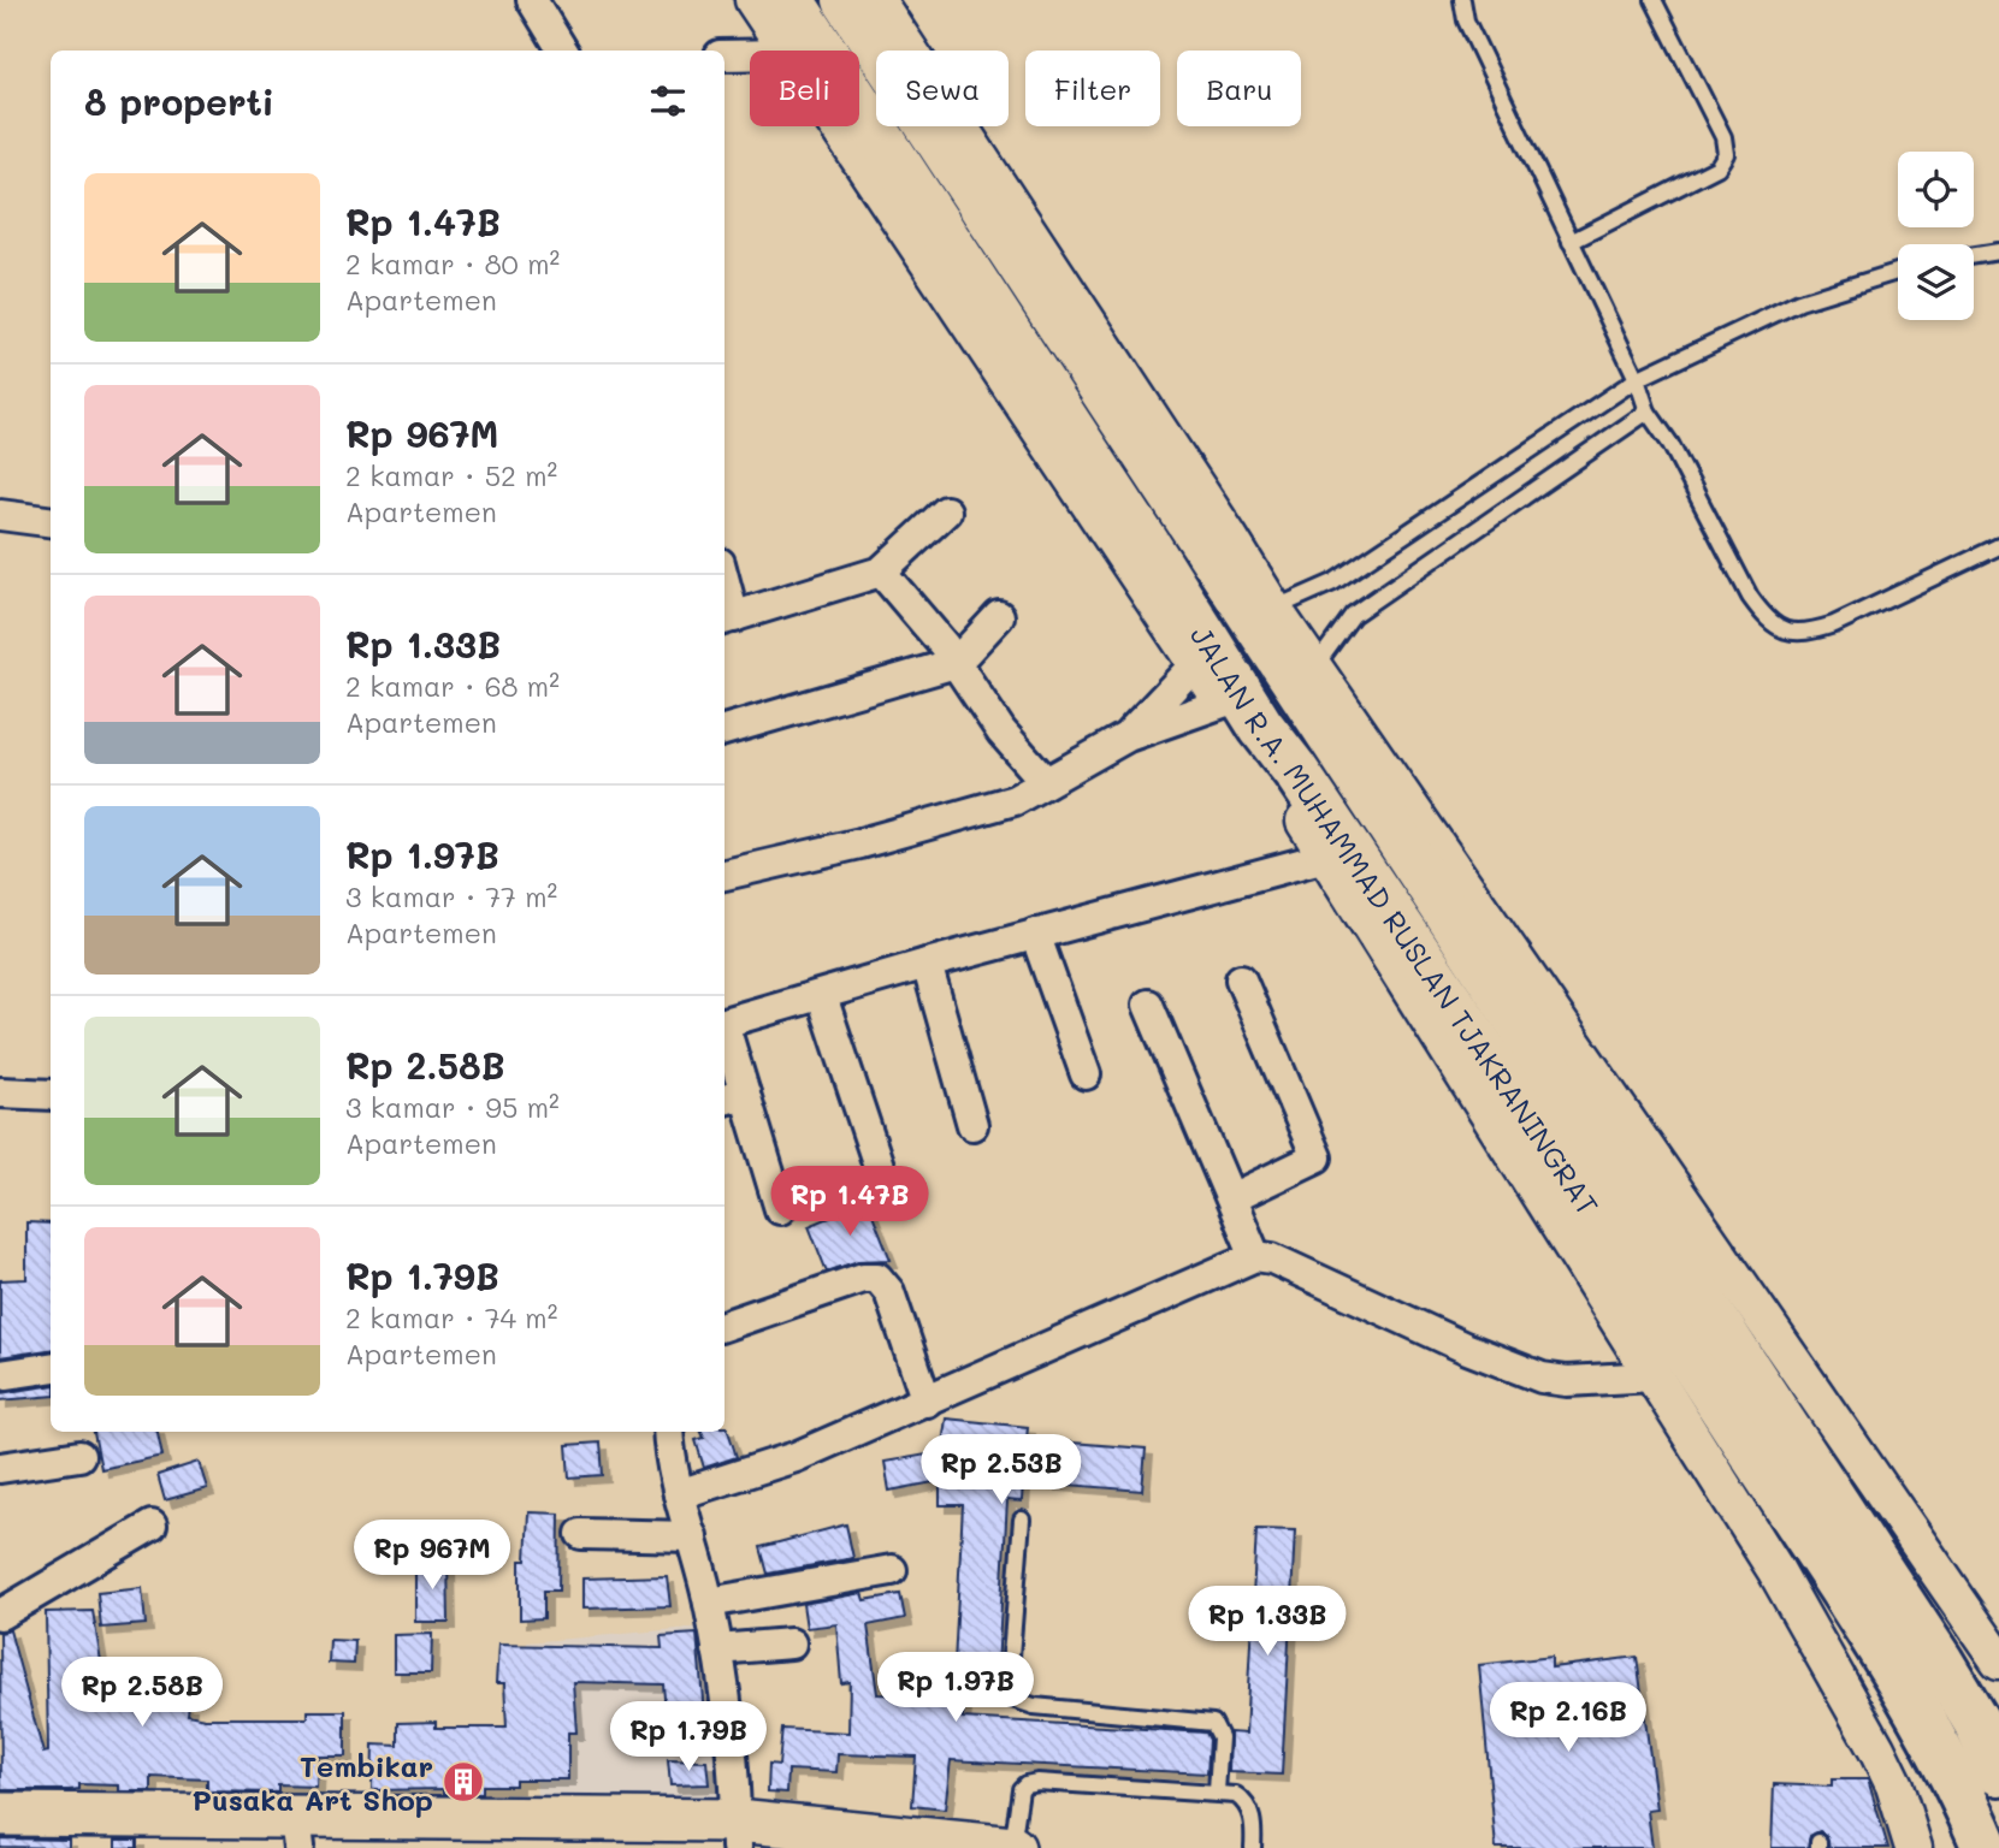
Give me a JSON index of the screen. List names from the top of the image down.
{
  "streets": {
    "highway": ["JALAN R.A. MUHAMMAD RUSLAN TJAKRANINGRAT"]
  },
  "places": {
    "building": ["Tembikar Pusaka Art Shop"]
  },
  "page": {
    "chip": [
      "Beli",
      "Sewa",
      "Filter",
      "Baru"
    ],
    "heading": "8 properti",
    "list": [
      {
        "name": "Rp 1.47B",
        "note": "2 kamar · 80 m² · Apartemen"
      },
      {
        "name": "Rp 967M",
        "note": "2 kamar · 52 m² · Apartemen"
      },
      {
        "name": "Rp 1.33B",
        "note": "2 kamar · 68 m² · Apartemen"
      },
      {
        "name": "Rp 1.97B",
        "note": "3 kamar · 77 m² · Apartemen"
      },
      {
        "name": "Rp 2.58B",
        "note": "3 kamar · 95 m² · Apartemen"
      },
      {
        "name": "Rp 1.79B",
        "note": "2 kamar · 74 m² · Apartemen"
      }
    ],
    "price": [
      "Rp 1.47B",
      "Rp 2.53B",
      "Rp 967M",
      "Rp 1.33B",
      "Rp 1.97B",
      "Rp 2.58B",
      "Rp 2.16B",
      "Rp 1.79B"
    ]
  }
}
